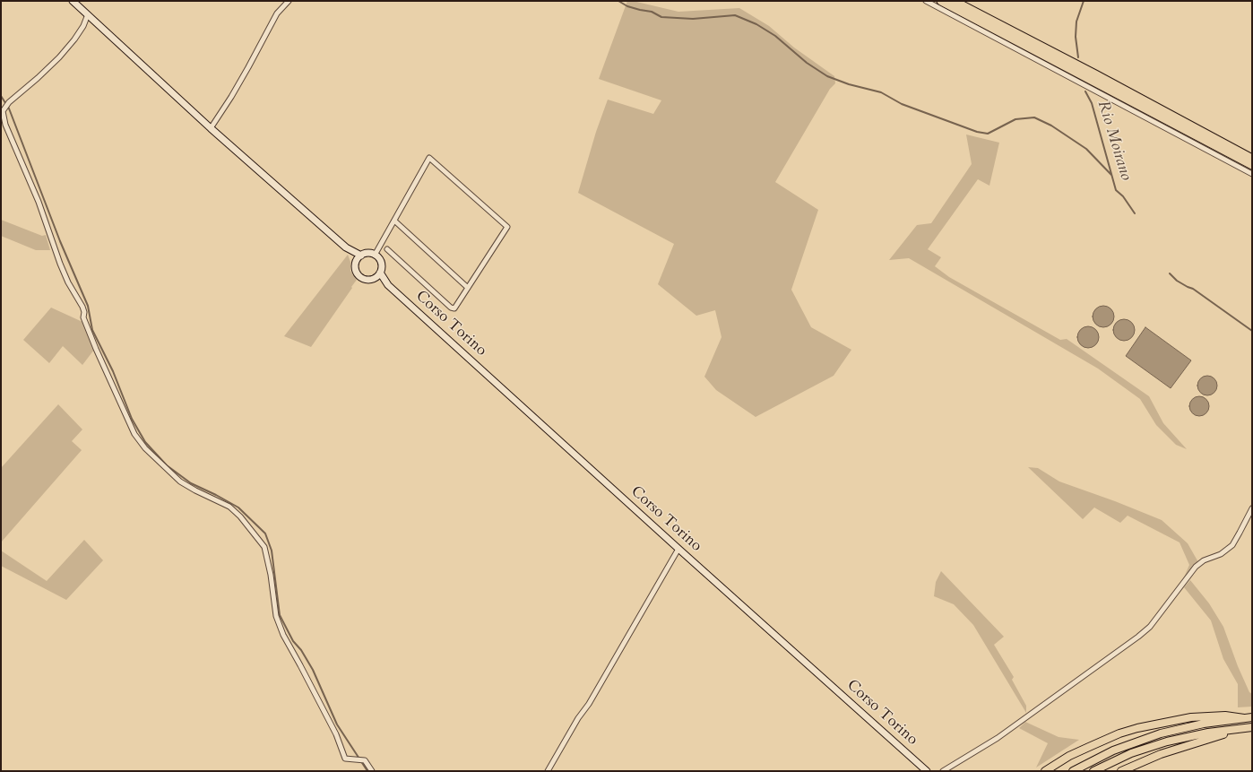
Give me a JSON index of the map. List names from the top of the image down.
{
  "streets": {
    "main road": ["Corso Torino"]
  },
  "water": ["Rio Moirano"]
}
